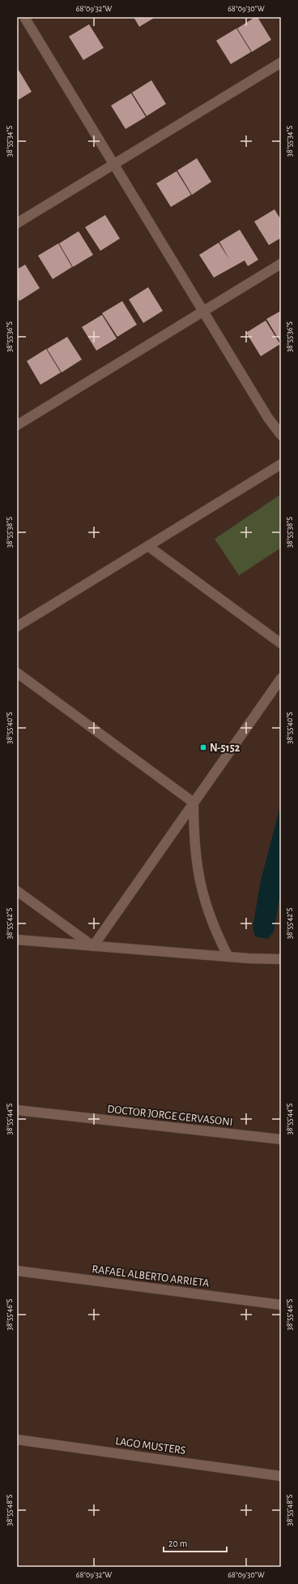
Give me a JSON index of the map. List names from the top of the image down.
{
  "streets": {
    "street": ["DOCTOR JORGE GERVASONI", "RAFAEL ALBERTO ARRIETA", "LAGO MUSTERS"]
  },
  "places": {
    "transit": ["N-5152"]
  },
  "scale_bar": "20 m",
  "coordinates": [
    "68°09'32\"W",
    "68°09'30\"W",
    "38°55'34\"S",
    "38°55'36\"S",
    "38°55'38\"S",
    "38°55'40\"S",
    "38°55'42\"S",
    "38°55'44\"S",
    "38°55'46\"S",
    "38°55'48\"S"
  ]
}
